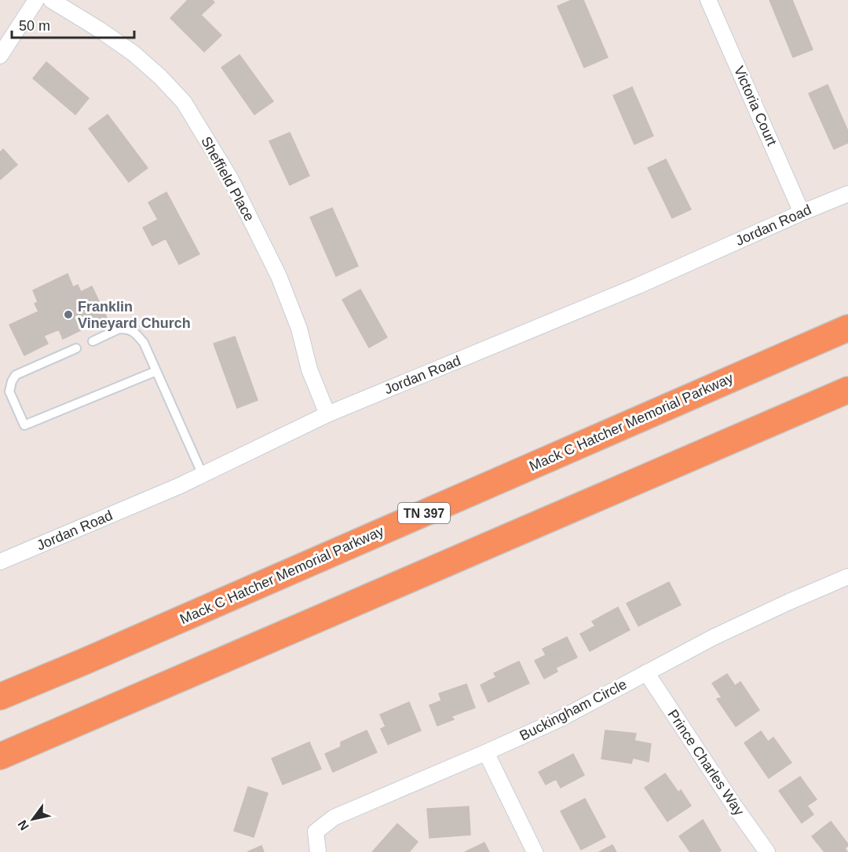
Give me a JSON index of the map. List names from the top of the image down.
{
  "streets": {
    "highway": ["Mack C Hatcher Memorial Parkway", "TN 397"],
    "street": [
      "Victoria Court",
      "Sheffield Place",
      "Jordan Road",
      "Buckingham Circle",
      "Prince Charles Way"
    ]
  },
  "crossings": [
    ["Victoria Court", "Jordan Road"],
    ["Sheffield Place", "Jordan Road"],
    ["Buckingham Circle", "Prince Charles Way"]
  ],
  "places": ["Franklin Vineyard Church"],
  "scale_bar": "50 m",
  "north": "bottom left"
}
